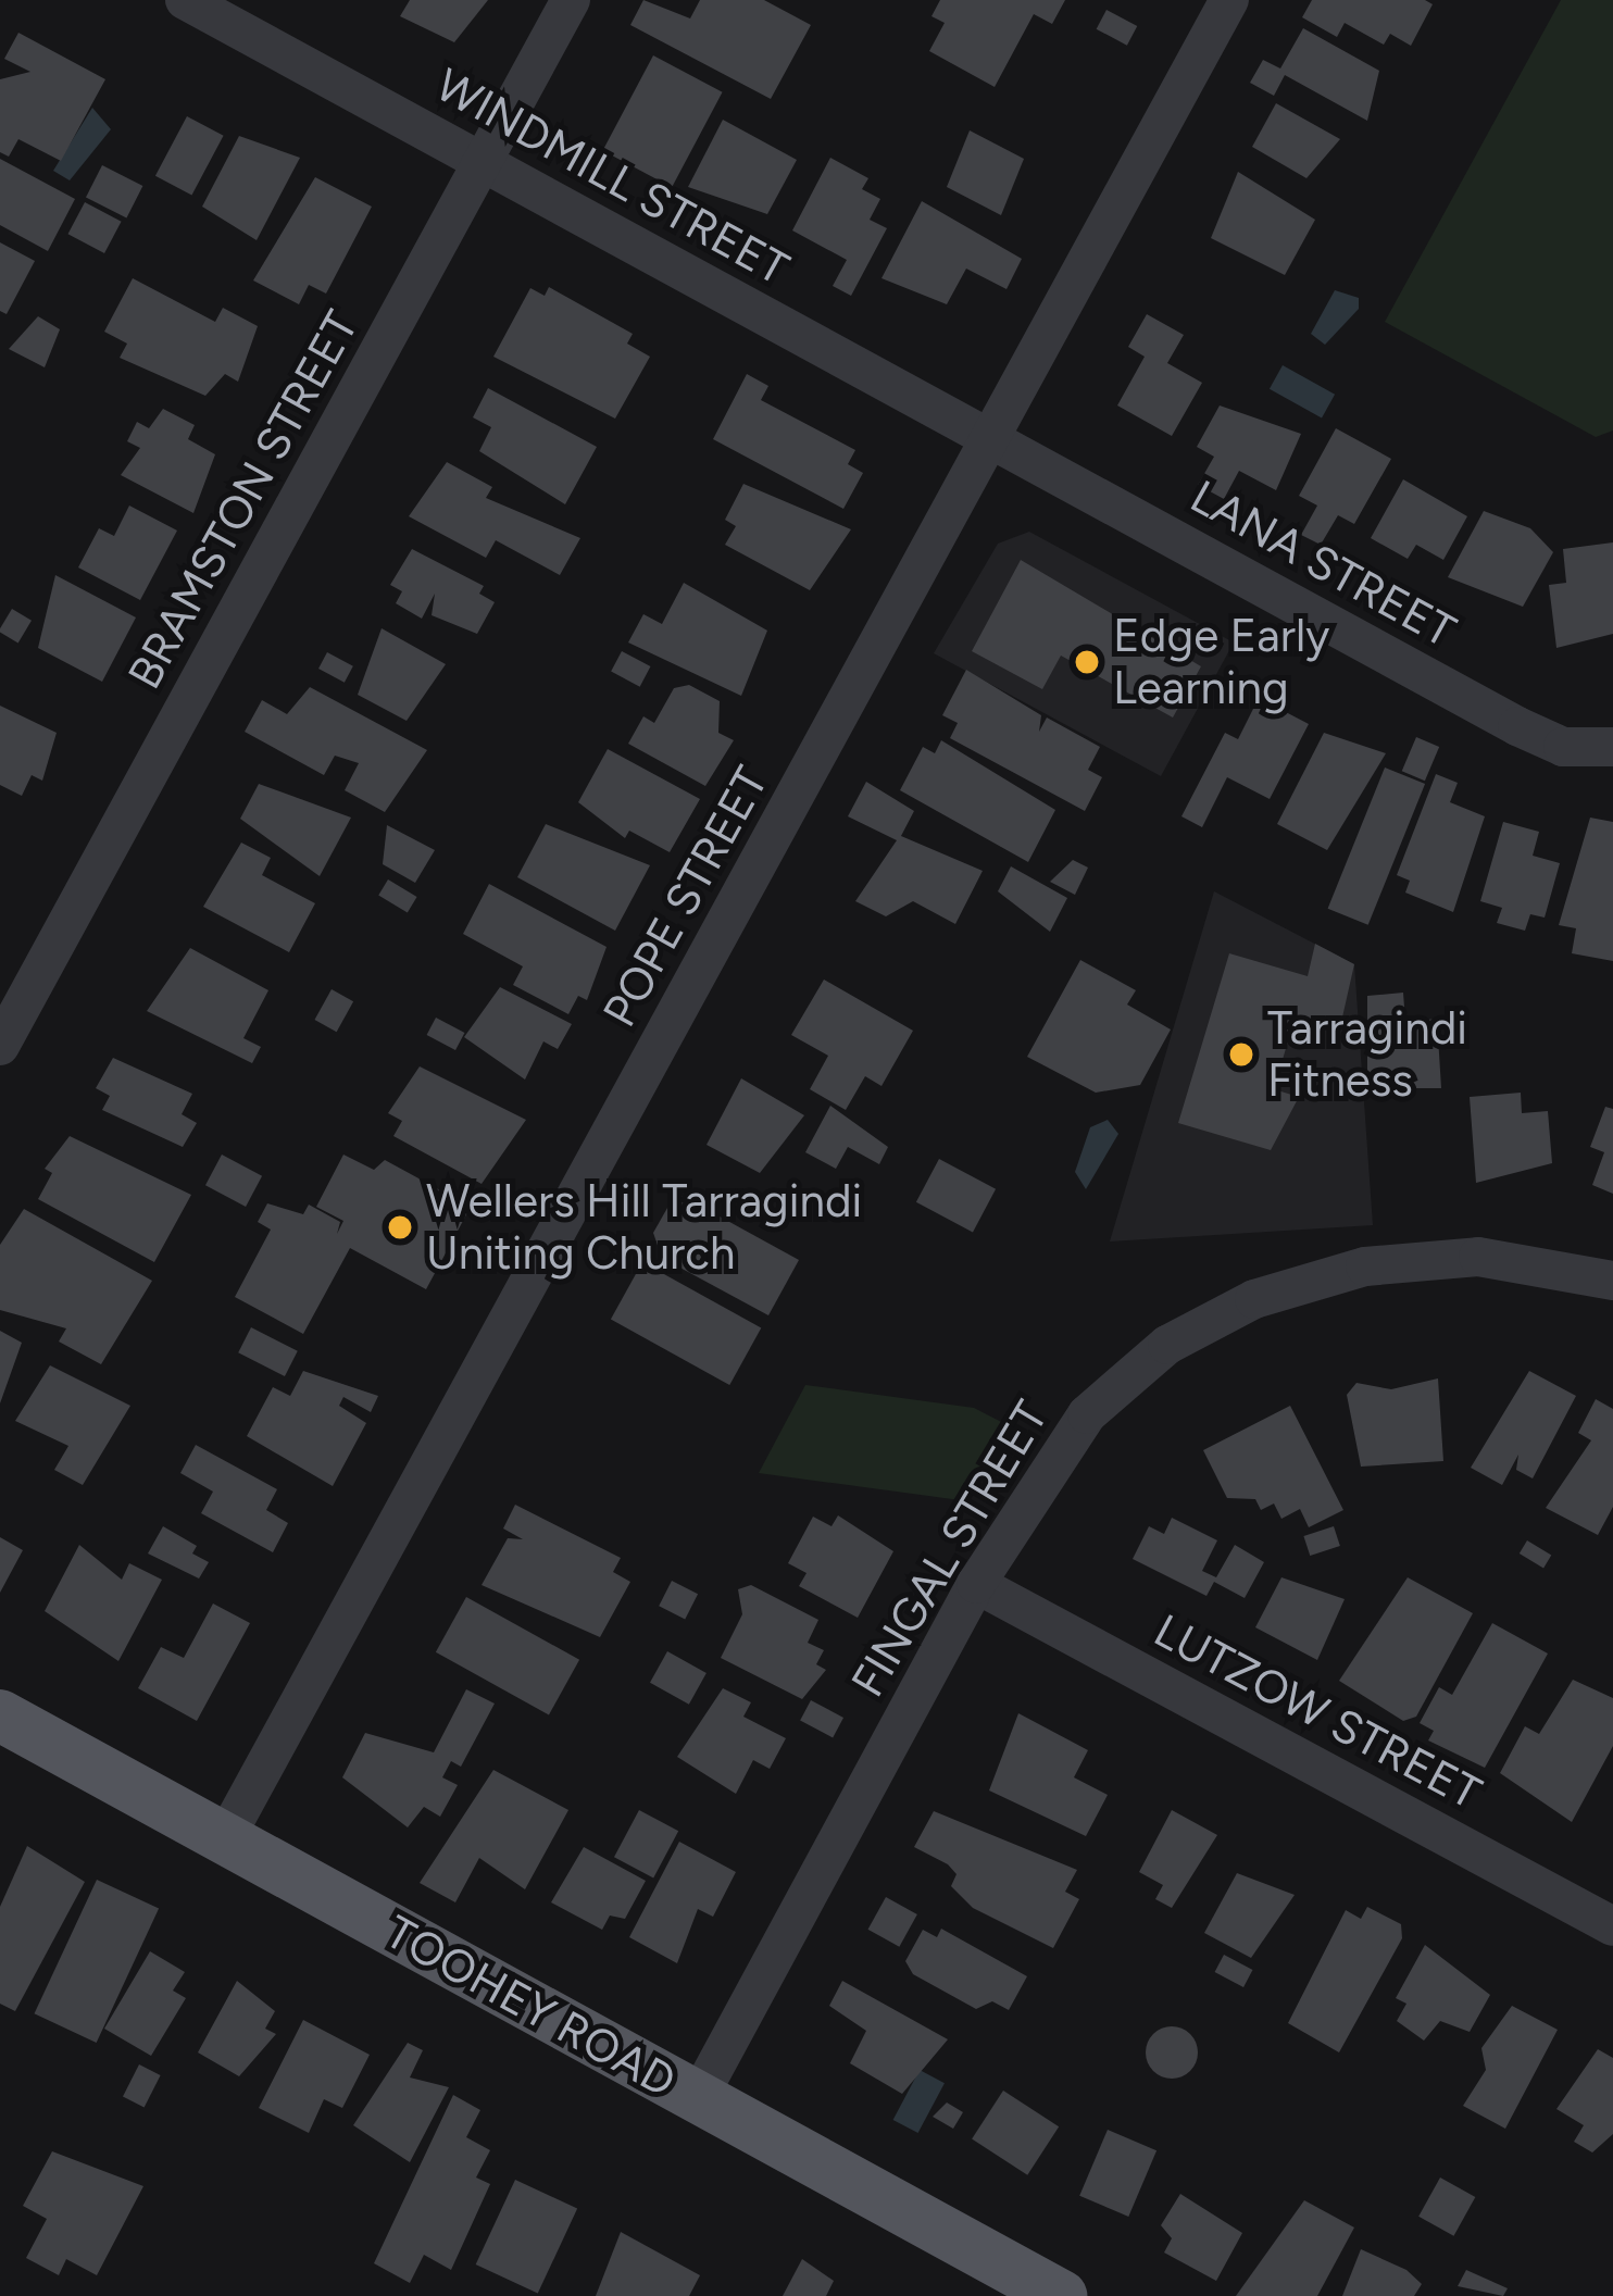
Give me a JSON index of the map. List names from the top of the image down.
{
  "streets": {
    "main road": ["TOOHEY ROAD"],
    "street": [
      "WINDMILL STREET",
      "BRAMSTON STREET",
      "LANA STREET",
      "POPE STREET",
      "FINGAL STREET",
      "LUTZOW STREET"
    ]
  },
  "crossings": [
    ["WINDMILL STREET", "BRAMSTON STREET"],
    ["WINDMILL STREET", "LANA STREET"],
    ["WINDMILL STREET", "POPE STREET"],
    ["LANA STREET", "POPE STREET"],
    ["POPE STREET", "TOOHEY ROAD"],
    ["FINGAL STREET", "LUTZOW STREET"],
    ["FINGAL STREET", "TOOHEY ROAD"]
  ],
  "places": ["Edge Early Learning", "Tarragindi Fitness", "Wellers Hill Tarragindi Uniting Church"]
}
